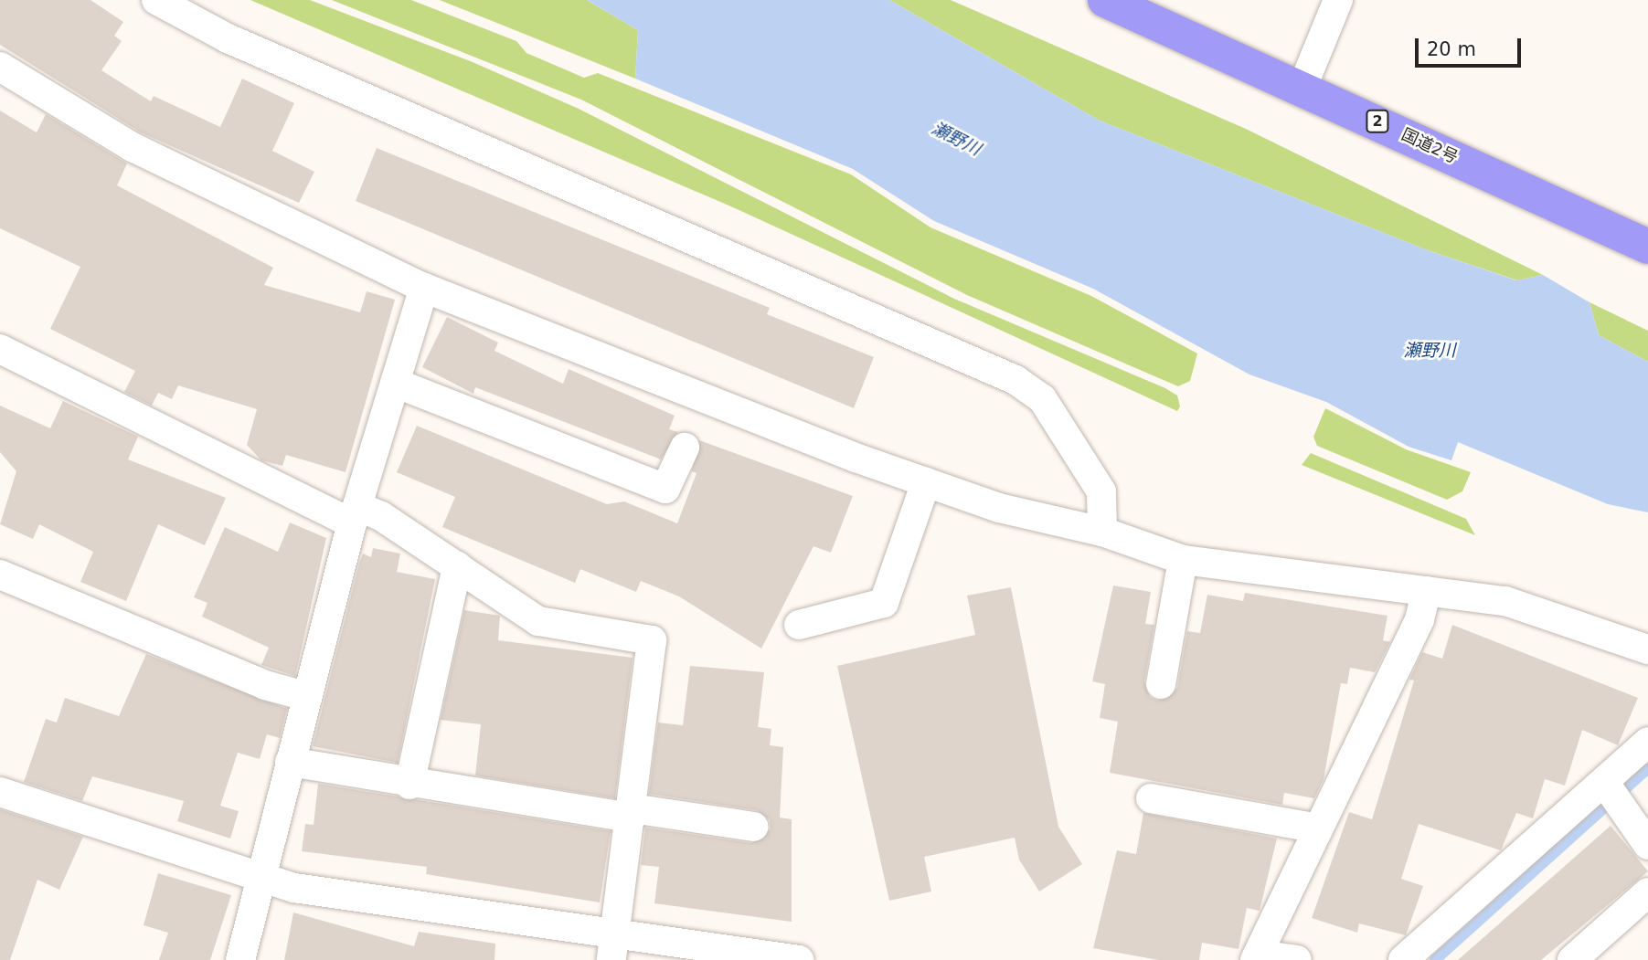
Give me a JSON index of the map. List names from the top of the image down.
{
  "streets": {
    "highway": ["2", "国道2号"]
  },
  "water": ["瀬野川"],
  "scale_bar": "20 m"
}
